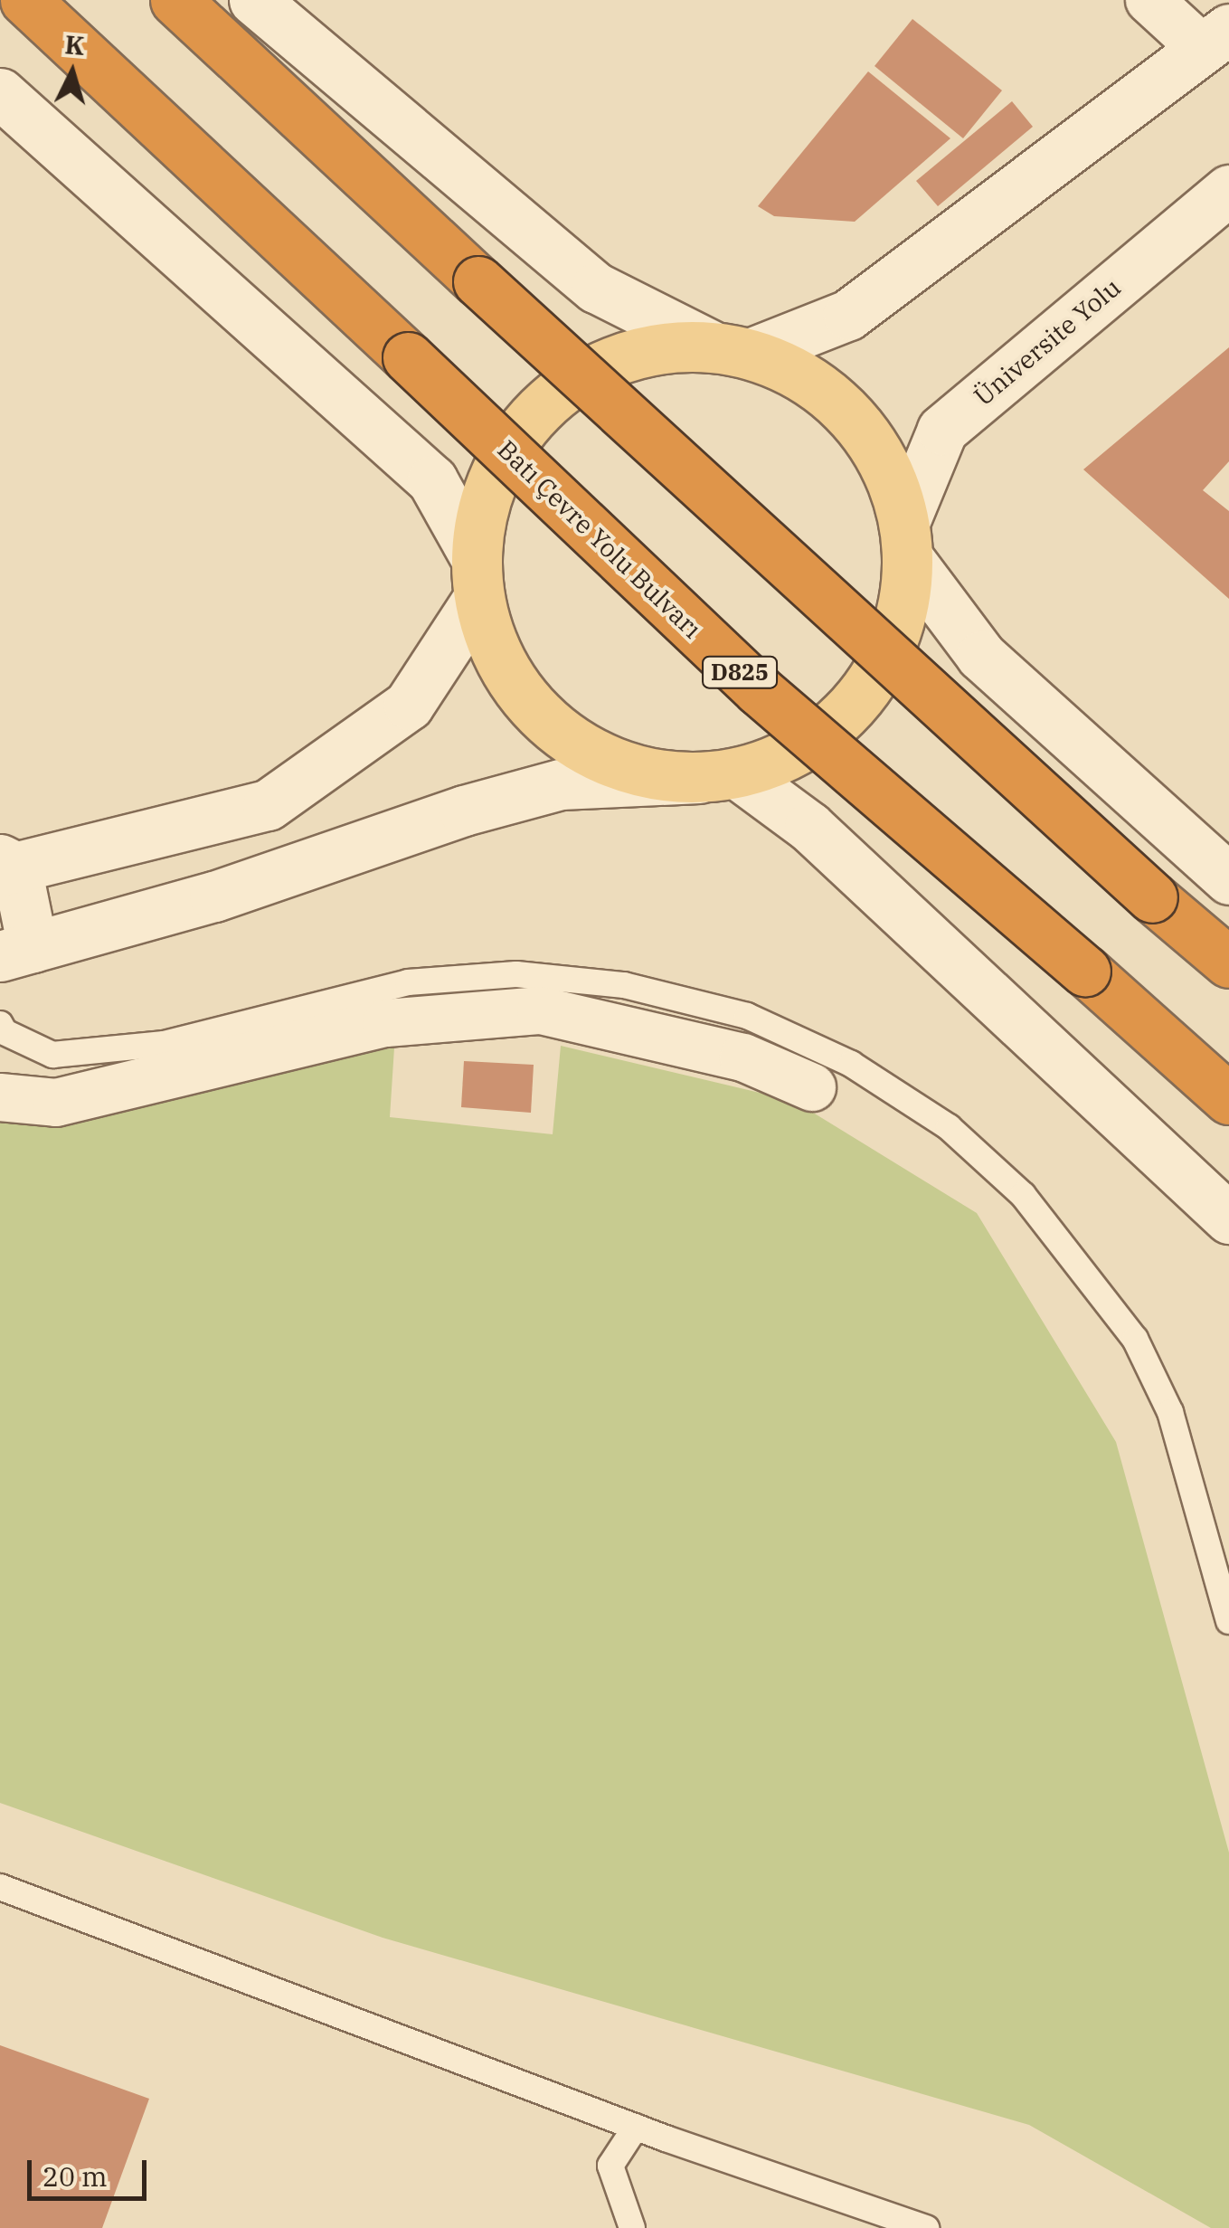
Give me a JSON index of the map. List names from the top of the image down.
{
  "streets": {
    "highway": ["Batı Çevre Yolu Bulvarı", "D825"],
    "street": ["Üniversite Yolu"]
  },
  "scale_bar": "20 m",
  "north": "top"
}
